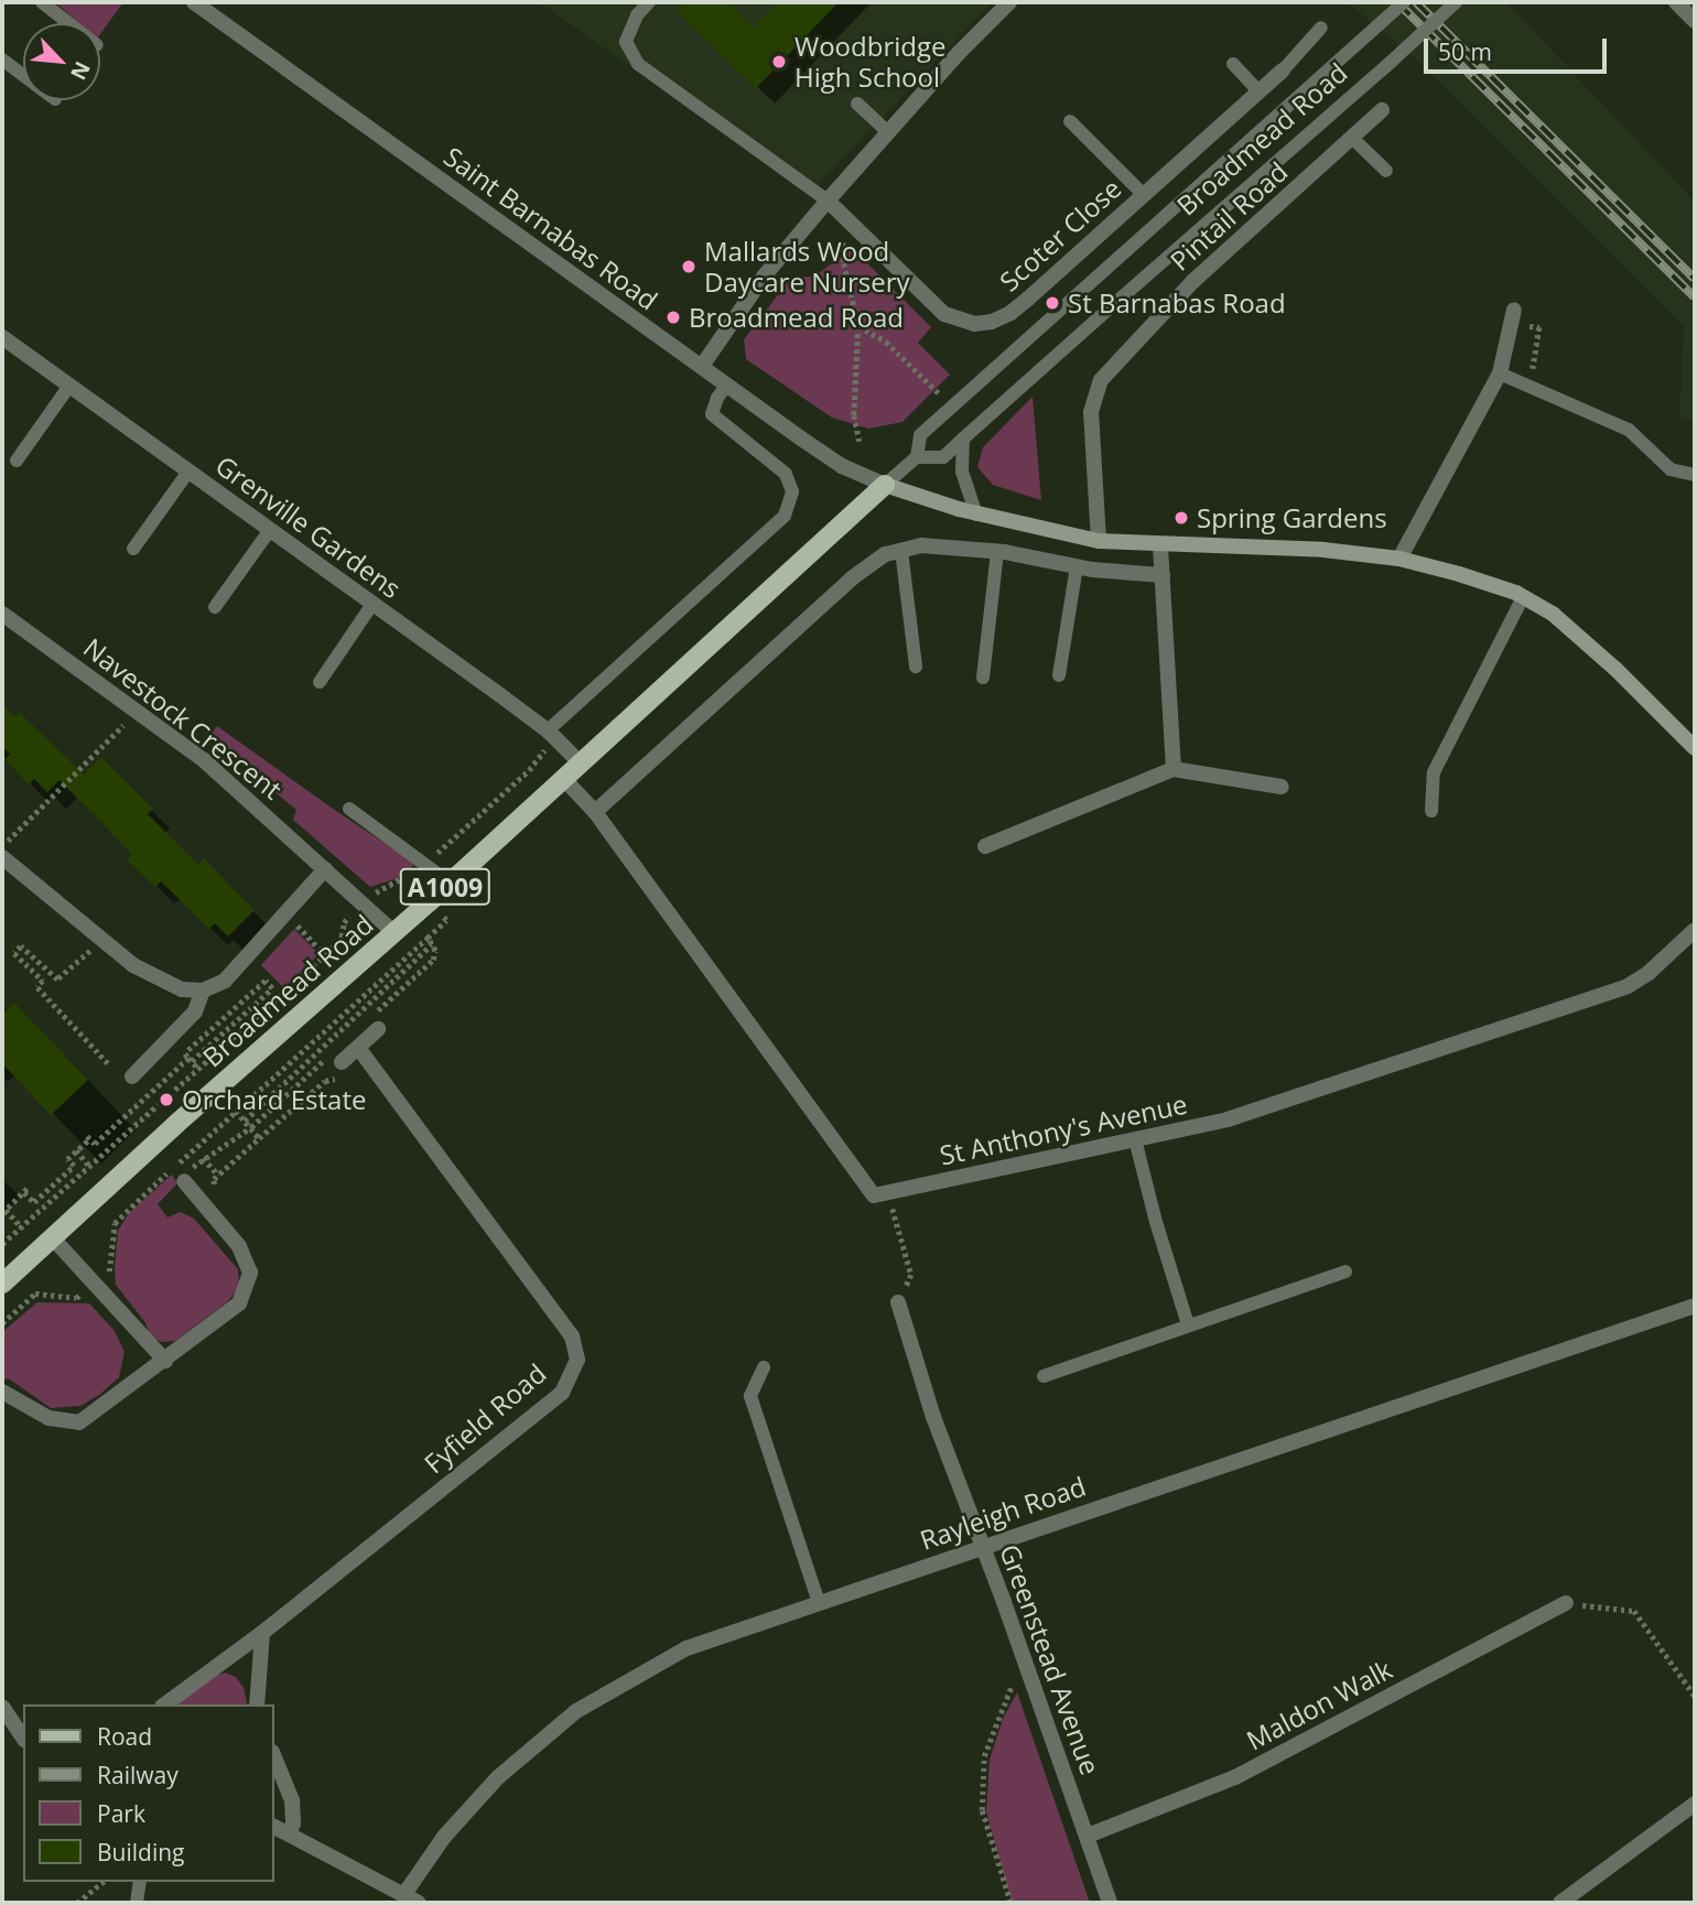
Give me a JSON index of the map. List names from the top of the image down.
{
  "streets": {
    "main road": ["Broadmead Road", "A1009"],
    "street": [
      "Pintail Road",
      "Saint Barnabas Road",
      "Scoter Close",
      "Grenville Gardens",
      "Navestock Crescent",
      "St Anthony's Avenue",
      "Fyfield Road",
      "Rayleigh Road",
      "Greenstead Avenue",
      "Maldon Walk"
    ]
  },
  "crossings": [
    ["Broadmead Road", "Saint Barnabas Road"],
    ["Broadmead Road", "Grenville Gardens"],
    ["Broadmead Road", "Navestock Crescent"],
    ["Rayleigh Road", "Greenstead Avenue"],
    ["Greenstead Avenue", "Maldon Walk"]
  ],
  "places": [
    "Woodbridge High School",
    "Mallards Wood Daycare Nursery",
    "St Barnabas Road",
    "Broadmead Road",
    "Spring Gardens",
    "Orchard Estate"
  ],
  "legend": [
    "Road",
    "Railway",
    "Park",
    "Building"
  ],
  "scale_bar": "50 m",
  "north": "bottom right"
}
